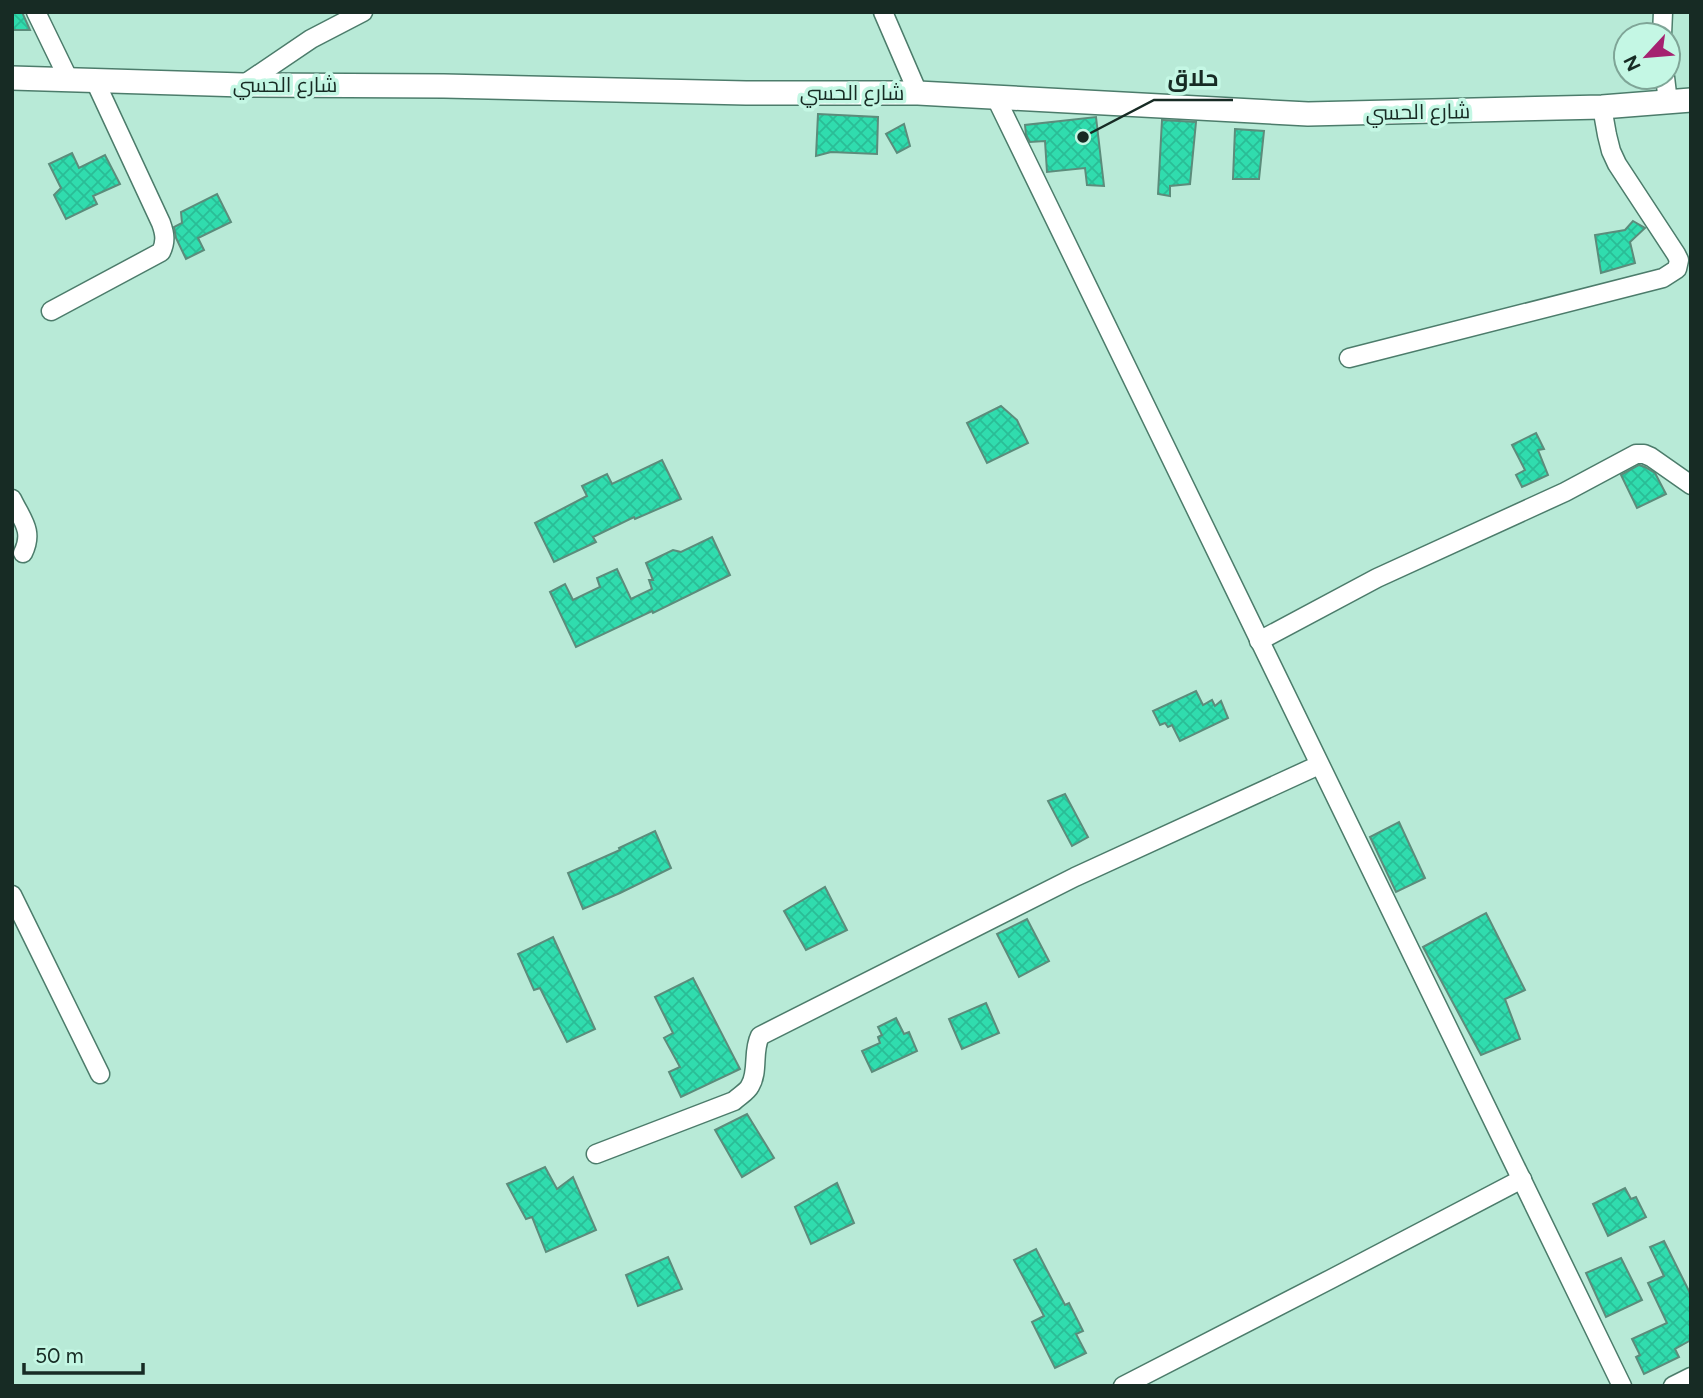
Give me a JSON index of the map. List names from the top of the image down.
{
  "streets": {
    "street": ["شارع الحسي"]
  },
  "places": ["حلاق"],
  "scale_bar": "50 m",
  "north": "bottom left"
}
